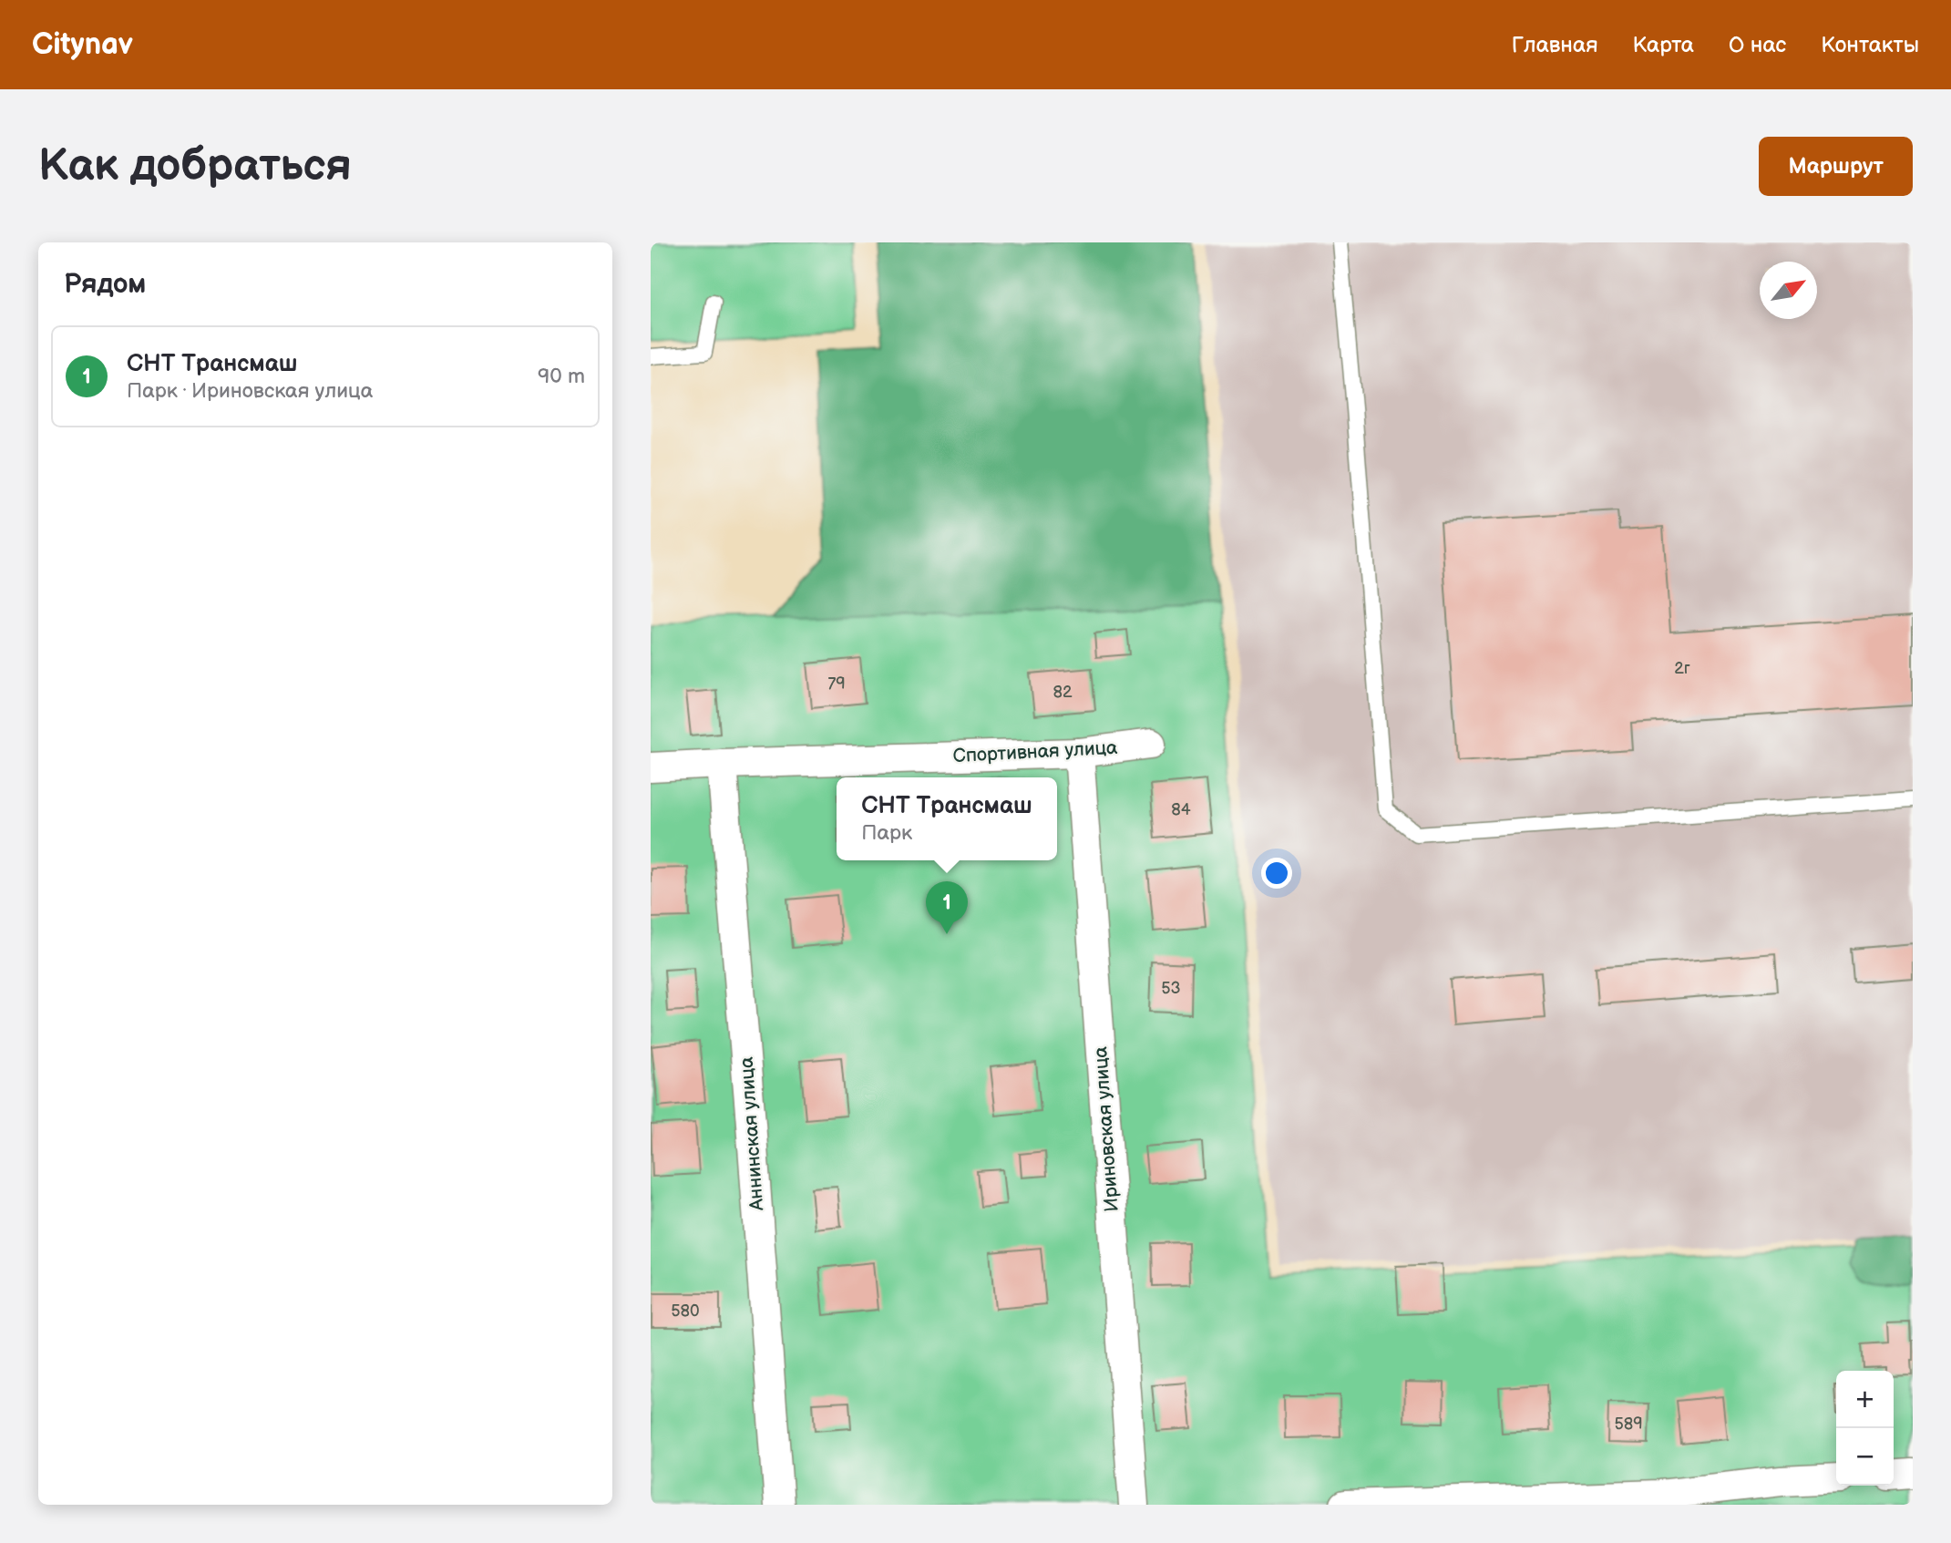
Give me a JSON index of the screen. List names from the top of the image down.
{
  "streets": {
    "street": ["Спортивная улица", "Ириновская улица", "Аннинская улица"]
  },
  "crossings": [
    ["Спортивная улица", "Ириновская улица"],
    ["Спортивная улица", "Аннинская улица"]
  ],
  "house_numbers": [
    "2г",
    "79",
    "82",
    "84",
    "53",
    "580",
    "589"
  ],
  "north": "top right",
  "page": {
    "header": "Citynav",
    "nav": [
      "Главная",
      "Карта",
      "О нас",
      "Контакты"
    ],
    "buttons": "Маршрут",
    "title": "Как добраться",
    "heading": "Рядом",
    "list": [
      {
        "mark": "1",
        "name": "СНТ Трансмаш",
        "note": "Парк · Ириновская улица",
        "value": "90 m"
      }
    ],
    "popup": ["СНТ Трансмаш", "Парк"],
    "pins": "1",
    "map_buttons": ["+", "−"]
  }
}
